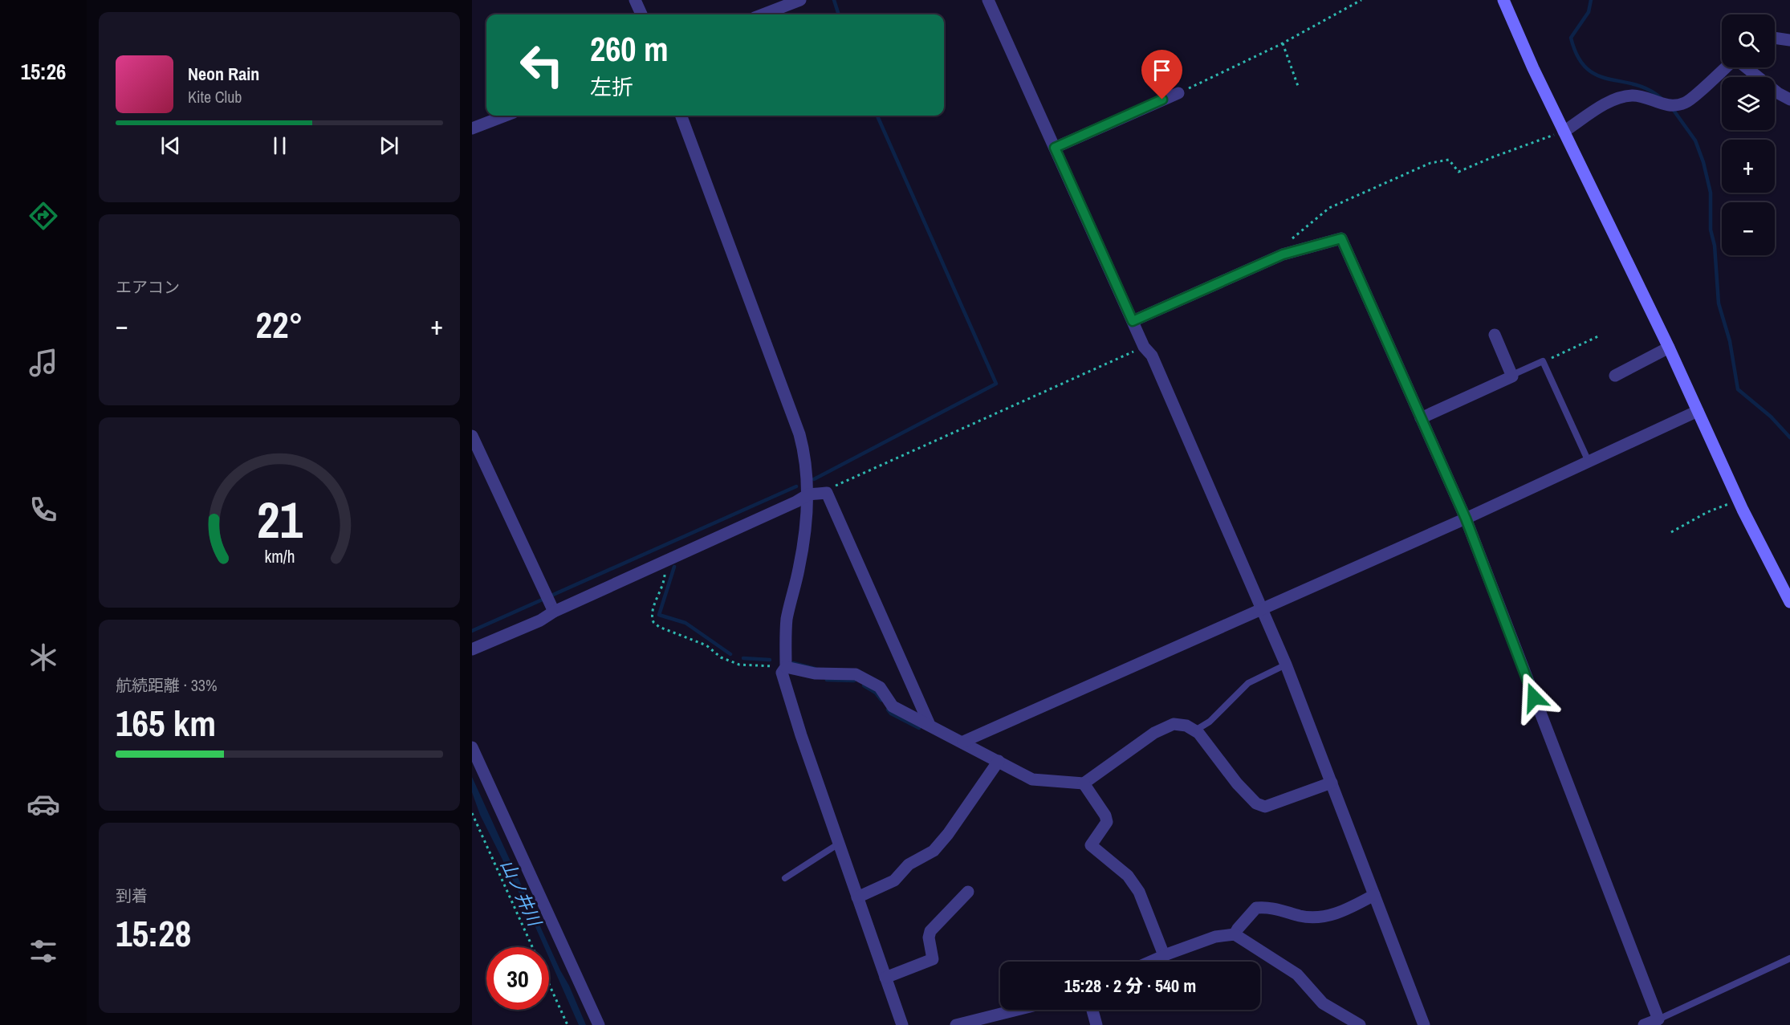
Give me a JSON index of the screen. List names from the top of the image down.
{
  "water": ["山ノ井川"],
  "page": {
    "tabs": "15:26",
    "map_buttons": ["+", "−"],
    "turn": ["260 m", "左折"],
    "song": ["Neon Rain", "Kite Club"],
    "tile": [
      "エアコン",
      ["航続距離 · 33%", "165 km"],
      ["到着", "15:28"]
    ],
    "heat": ["−", "22°", "+"],
    "limit": "30",
    "trip": "15:28 · 2 分 · 540 m",
    "gauge": ["21", "km/h"]
  }
}
